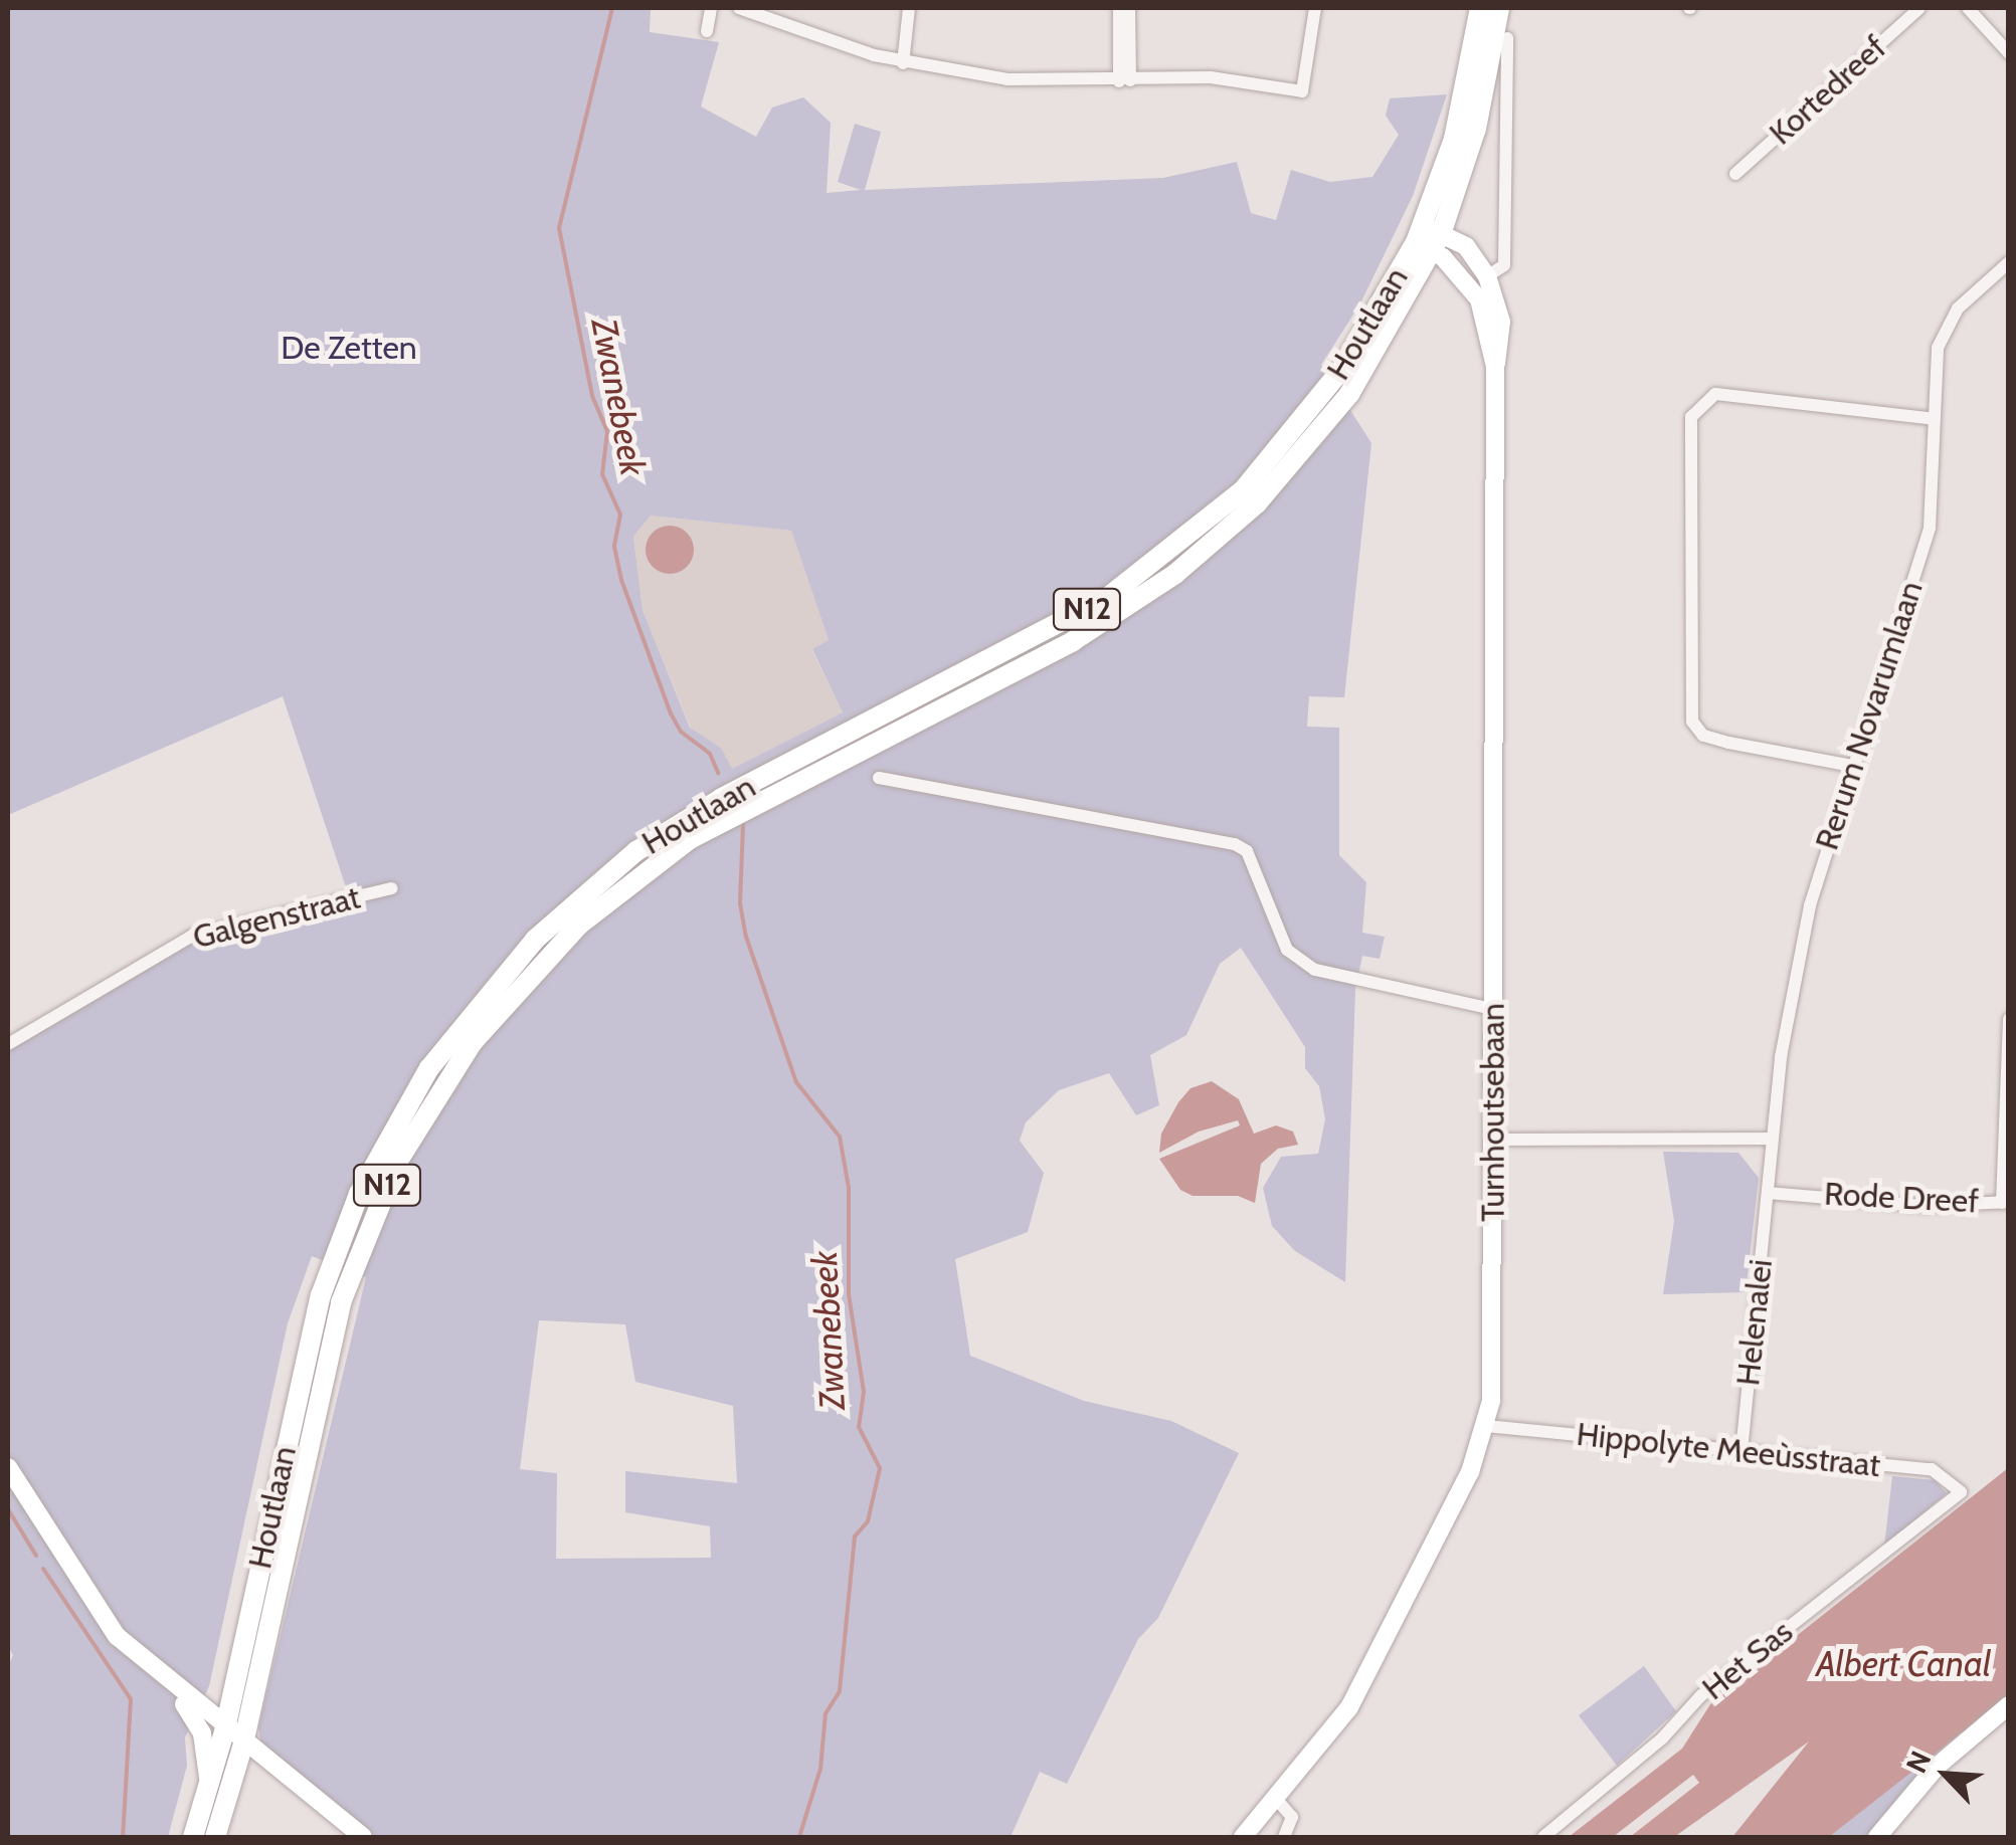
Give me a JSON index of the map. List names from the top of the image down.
{
  "streets": {
    "main road": ["Houtlaan", "N12", "Turnhoutsebaan"],
    "street": [
      "Kortedreef",
      "Rerum Novarumlaan",
      "Galgenstraat",
      "Rode Dreef",
      "Helenalei",
      "Hippolyte Meeùsstraat",
      "Het Sas"
    ]
  },
  "crossings": [
    ["Houtlaan", "Turnhoutsebaan"],
    ["Rerum Novarumlaan", "Rode Dreef"],
    ["Rerum Novarumlaan", "Helenalei"],
    ["Turnhoutsebaan", "Hippolyte Meeùsstraat"],
    ["Rode Dreef", "Helenalei"],
    ["Helenalei", "Hippolyte Meeùsstraat"],
    ["Hippolyte Meeùsstraat", "Het Sas"]
  ],
  "water": ["Zwanebeek", "Albert Canal"],
  "parks": ["De Zetten"],
  "north": "top left"
}
